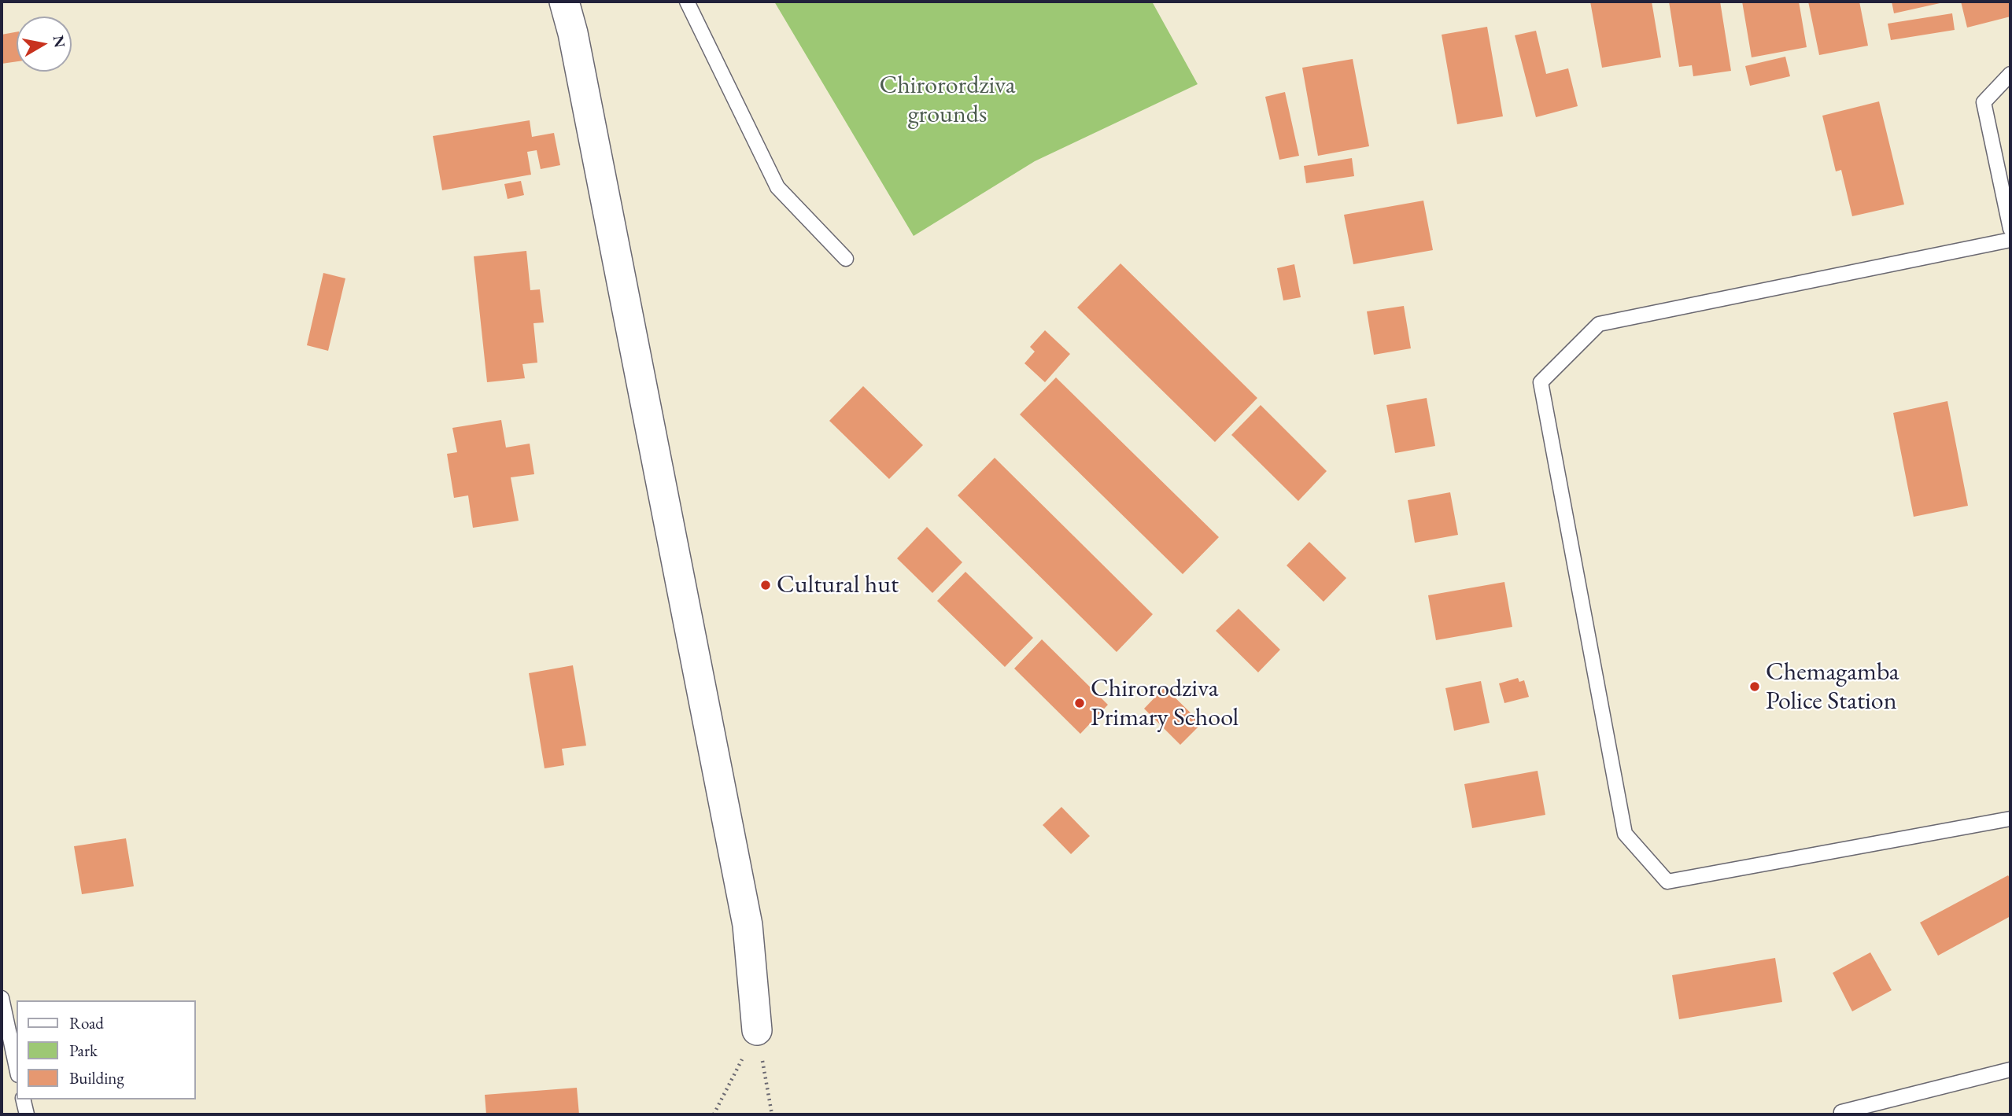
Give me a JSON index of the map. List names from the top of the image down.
{
  "parks": ["Chirorordziva grounds"],
  "places": ["Cultural hut", "Chemagamba Police Station", "Chirorodziva Primary School"],
  "legend": ["Road", "Park", "Building"],
  "north": "right"
}
